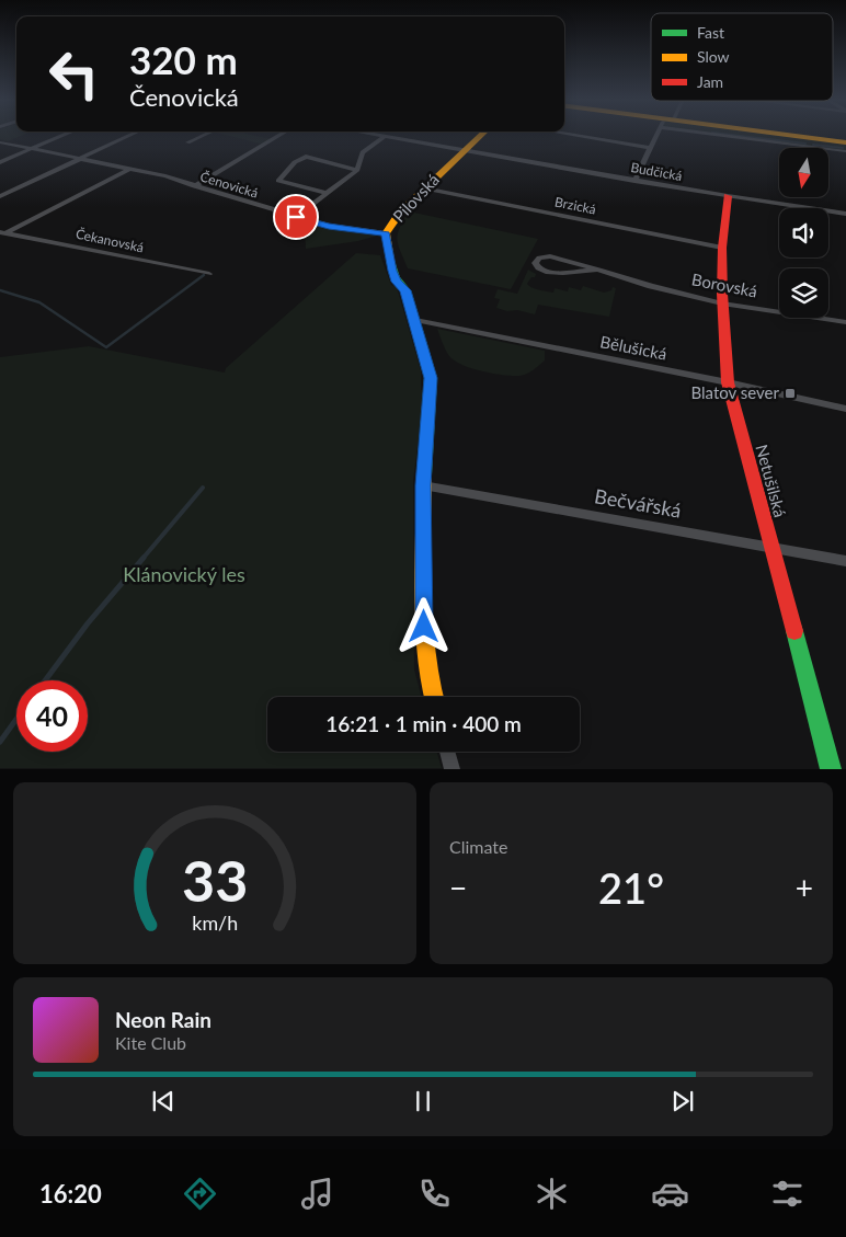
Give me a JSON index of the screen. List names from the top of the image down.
{
  "streets": {
    "street": [
      "Budčická",
      "Čenovická",
      "Pilovská",
      "Brzická",
      "Čekanovská",
      "Borovská",
      "Bělušická",
      "Netušilská",
      "Bečvářská"
    ]
  },
  "crossings": [
    ["Budčická", "Pilovská"],
    ["Budčická", "Netušilská"],
    ["Čenovická", "Pilovská"],
    ["Pilovská", "Brzická"],
    ["Pilovská", "Bělušická"],
    ["Pilovská", "Bečvářská"],
    ["Brzická", "Netušilská"],
    ["Borovská", "Netušilská"],
    ["Bělušická", "Netušilská"],
    ["Netušilská", "Bečvářská"]
  ],
  "parks": ["Klánovický les"],
  "places": {
    "transit": ["Blatov sever"]
  },
  "legend": ["Fast", "Slow", "Jam"],
  "north": "bottom",
  "page": {
    "turn": ["320 m", "Čenovická"],
    "limit": "40",
    "trip": "16:21 · 1 min · 400 m",
    "tile": "Climate",
    "heat": ["−", "21°", "+"],
    "song": ["Neon Rain", "Kite Club"],
    "tabs": "16:20",
    "gauge": ["33", "km/h"]
  }
}
